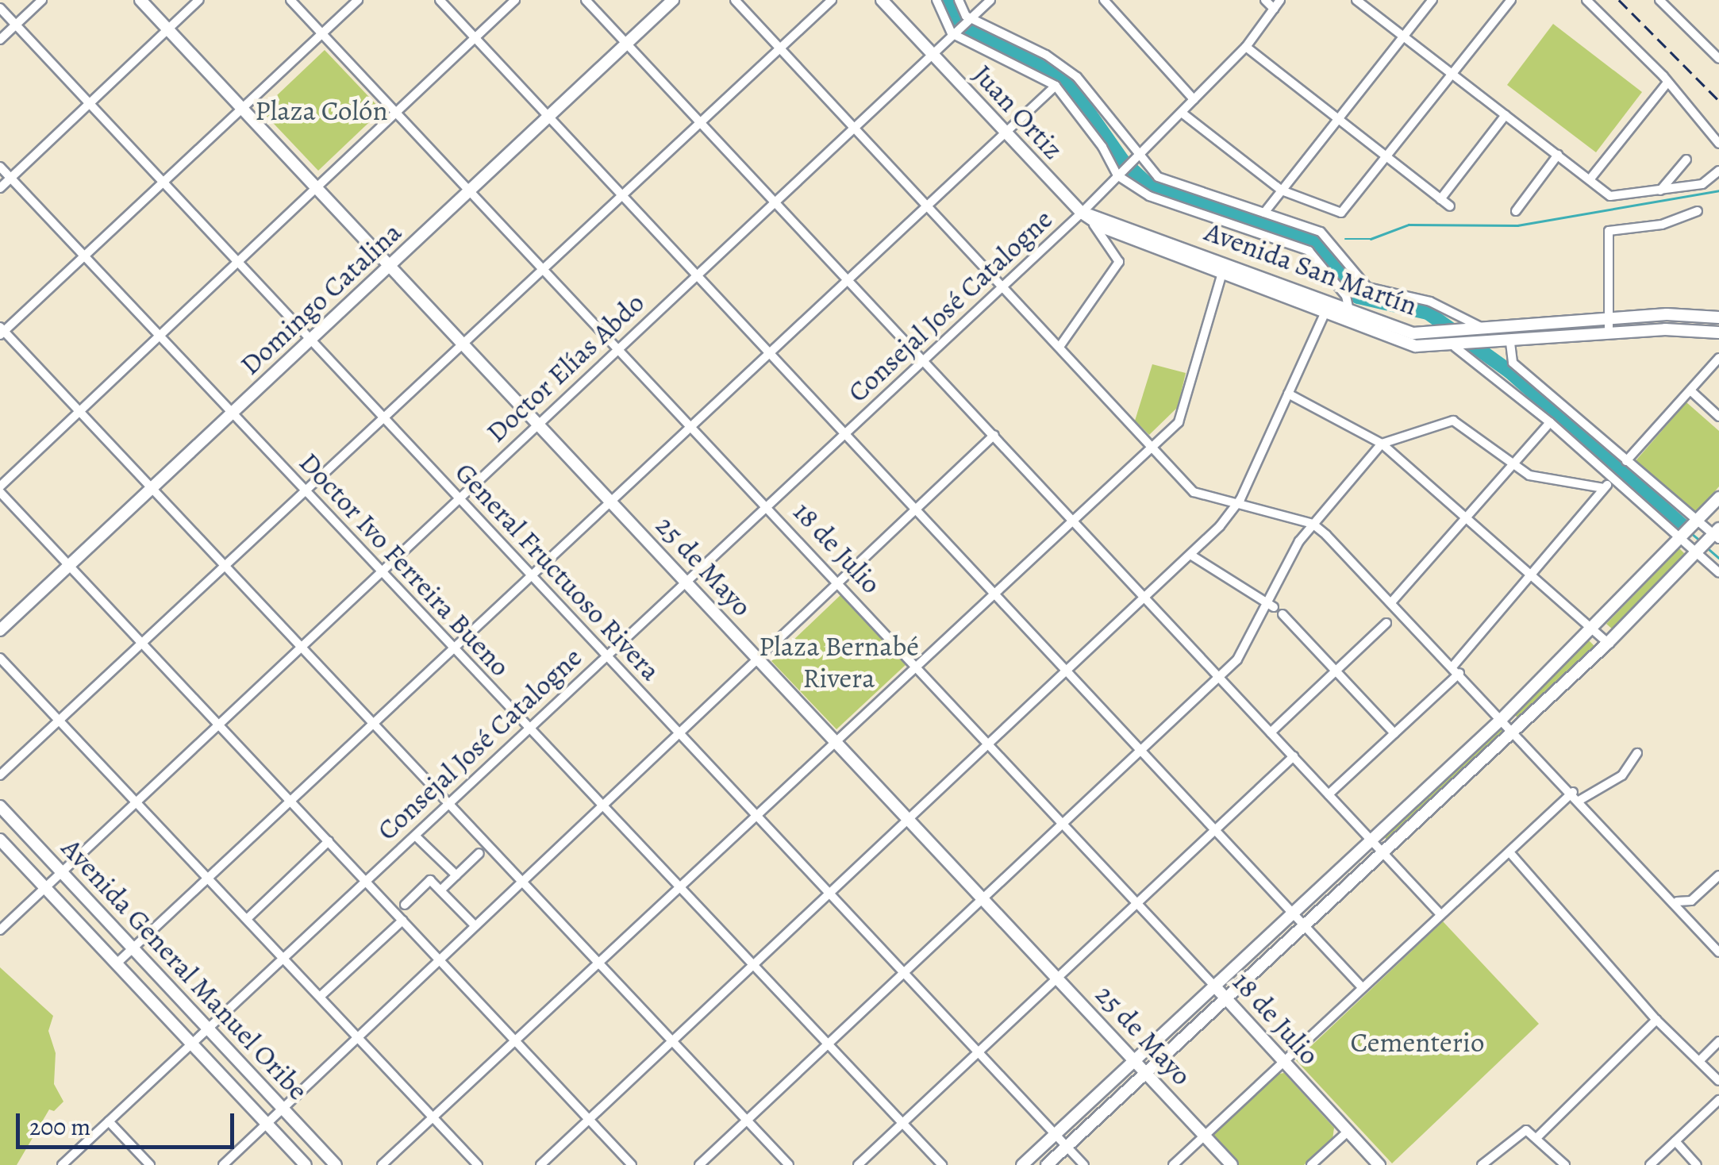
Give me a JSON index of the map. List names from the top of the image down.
{
  "streets": {
    "street": [
      "Juan Ortiz",
      "Avenida San Martín",
      "Domingo Catalina",
      "Consejal José Catalogne",
      "Doctor Elías Abdo",
      "18 de Julio",
      "Doctor Ivo Ferreira Bueno",
      "25 de Mayo",
      "General Fructuoso Rivera",
      "Avenida General Manuel Oribe"
    ]
  },
  "crossings": [
    ["Juan Ortiz", "Avenida San Martín"],
    ["Juan Ortiz", "Consejal José Catalogne"],
    ["Juan Ortiz", "Doctor Elías Abdo"],
    ["Avenida San Martín", "Consejal José Catalogne"],
    ["Domingo Catalina", "18 de Julio"],
    ["Domingo Catalina", "Doctor Ivo Ferreira Bueno"],
    ["Domingo Catalina", "25 de Mayo"],
    ["Domingo Catalina", "General Fructuoso Rivera"],
    ["Consejal José Catalogne", "18 de Julio"],
    ["Consejal José Catalogne", "Doctor Ivo Ferreira Bueno"],
    ["Consejal José Catalogne", "25 de Mayo"],
    ["Consejal José Catalogne", "General Fructuoso Rivera"],
    ["Consejal José Catalogne", "Avenida General Manuel Oribe"],
    ["Doctor Elías Abdo", "18 de Julio"],
    ["Doctor Elías Abdo", "Doctor Ivo Ferreira Bueno"],
    ["Doctor Elías Abdo", "25 de Mayo"],
    ["Doctor Elías Abdo", "General Fructuoso Rivera"],
    ["Doctor Elías Abdo", "Avenida General Manuel Oribe"]
  ],
  "parks": ["Plaza Colón", "Plaza Bernabé Rivera", "Cementerio"],
  "scale_bar": "200 m"
}
